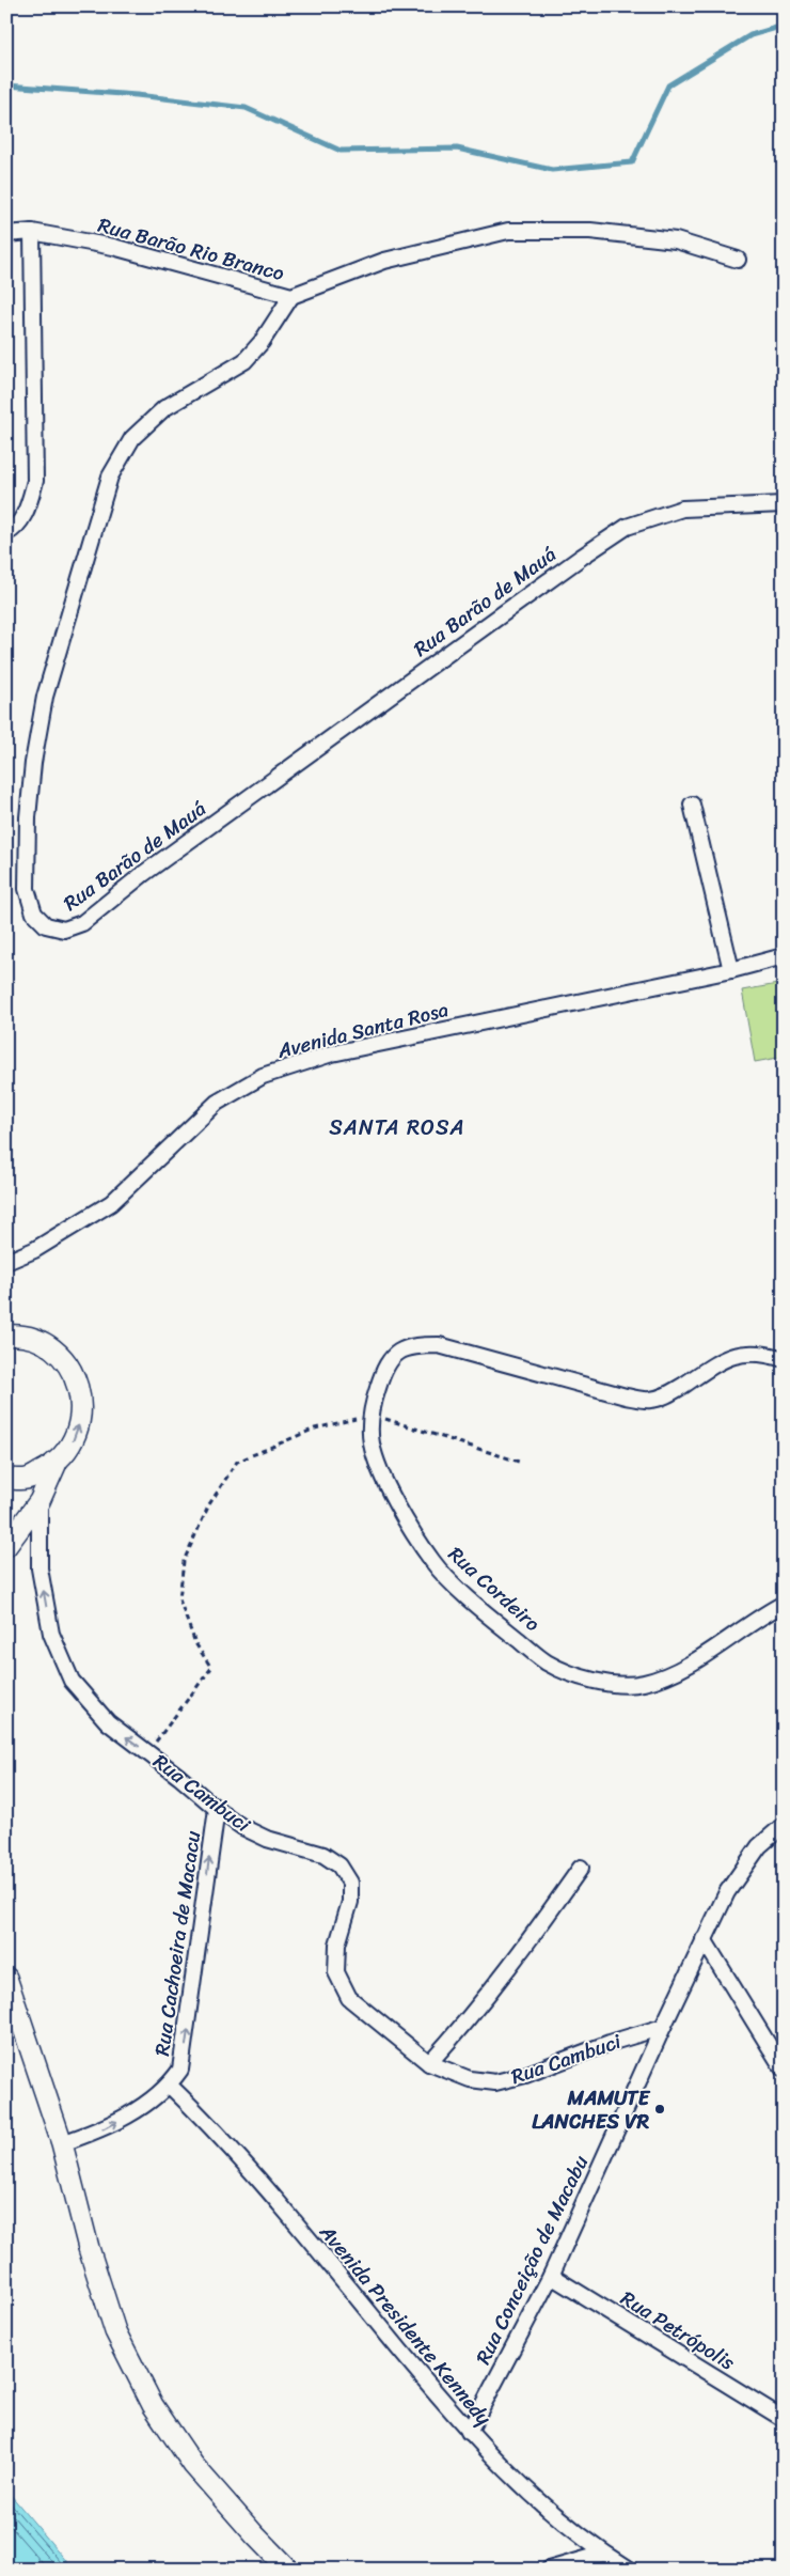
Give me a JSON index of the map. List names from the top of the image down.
{
  "streets": {
    "street": [
      "Rua Barão Rio Branco",
      "Rua Barão de Mauá",
      "Avenida Santa Rosa",
      "Rua Cordeiro",
      "Rua Cambuci",
      "Rua Cachoeira de Macacu",
      "Rua Conceição de Macabu",
      "Avenida Presidente Kennedy",
      "Rua Petrópolis"
    ]
  },
  "crossings": [
    ["Rua Barão Rio Branco", "Rua Barão de Mauá"],
    ["Rua Cambuci", "Rua Cachoeira de Macacu"],
    ["Rua Cambuci", "Rua Conceição de Macabu"],
    ["Rua Cachoeira de Macacu", "Avenida Presidente Kennedy"],
    ["Rua Conceição de Macabu", "Avenida Presidente Kennedy"],
    ["Rua Conceição de Macabu", "Rua Petrópolis"]
  ],
  "one_way": ["Rua Cachoeira de Macacu"],
  "districts": ["SANTA ROSA"],
  "places": ["MAMUTE LANCHES VR"]
}
